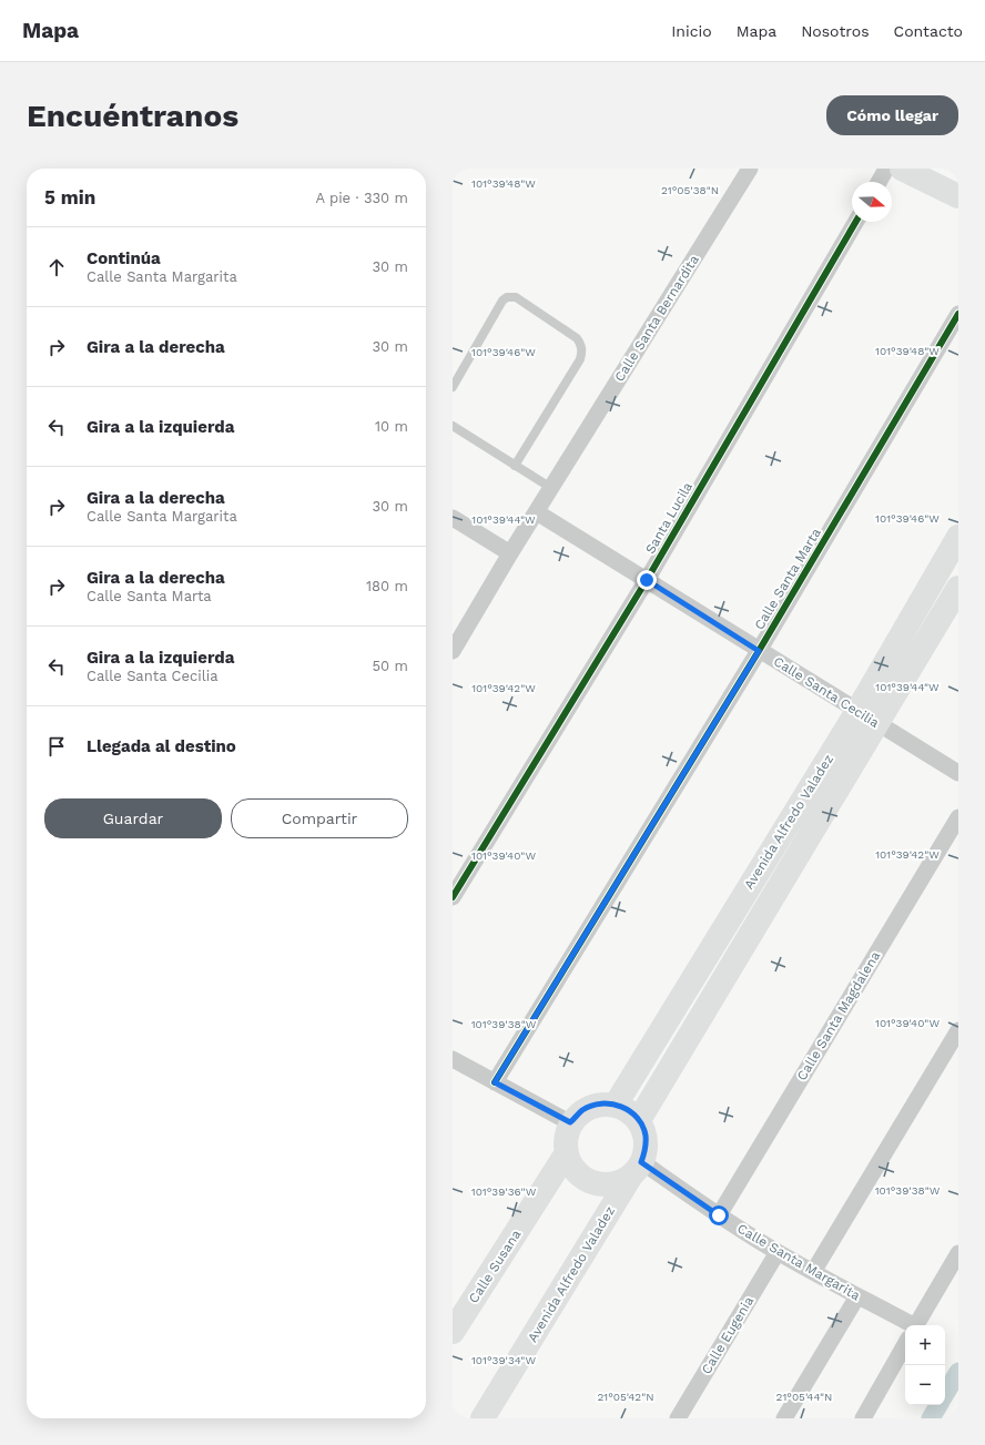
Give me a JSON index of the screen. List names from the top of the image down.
{
  "streets": {
    "street": [
      "Calle Santa Bernardita",
      "Santa Lucila",
      "Calle Santa Marta",
      "Calle Santa Cecilia",
      "Avenida Alfredo Valadez",
      "Calle Santa Magdalena",
      "Calle Santa Margarita",
      "Calle Susana",
      "Calle Eugenia"
    ]
  },
  "crossings": [
    ["Calle Santa Bernardita", "Calle Santa Cecilia"],
    ["Santa Lucila", "Calle Santa Cecilia"],
    ["Calle Santa Marta", "Calle Santa Cecilia"],
    ["Calle Santa Cecilia", "Avenida Alfredo Valadez"],
    ["Avenida Alfredo Valadez", "Calle Santa Margarita"],
    ["Avenida Alfredo Valadez", "Calle Susana"],
    ["Calle Santa Magdalena", "Calle Santa Margarita"],
    ["Calle Santa Margarita", "Calle Susana"],
    ["Calle Santa Margarita", "Calle Eugenia"]
  ],
  "north": "right",
  "page": {
    "header": "Mapa",
    "nav": [
      "Inicio",
      "Mapa",
      "Nosotros",
      "Contacto"
    ],
    "buttons": [
      "Cómo llegar",
      ["Guardar", "Compartir"]
    ],
    "title": "Encuéntranos",
    "heading": ["5 min", "A pie · 330 m"],
    "list": [
      ["Continúa", "Calle Santa Margarita", "30 m"],
      ["Gira a la derecha", "30 m"],
      ["Gira a la izquierda", "10 m"],
      ["Gira a la derecha", "Calle Santa Margarita", "30 m"],
      ["Gira a la derecha", "Calle Santa Marta", "180 m"],
      ["Gira a la izquierda", "Calle Santa Cecilia", "50 m"],
      "Llegada al destino"
    ],
    "map_buttons": ["+", "−"]
  },
  "coordinates": [
    "101°39'48\"W",
    "21°05'38\"N",
    "101°39'46\"W",
    "101°39'44\"W",
    "101°39'42\"W",
    "101°39'40\"W",
    "101°39'38\"W",
    "101°39'36\"W",
    "101°39'34\"W",
    "21°05'42\"N",
    "21°05'44\"N"
  ]
}
